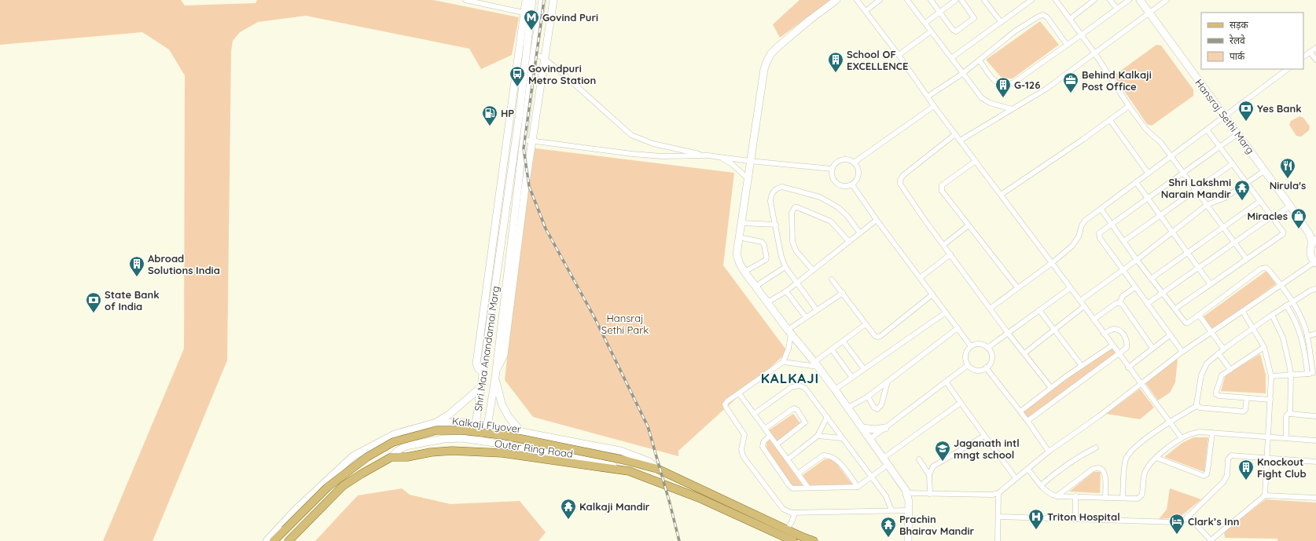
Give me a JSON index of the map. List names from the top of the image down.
{
  "streets": {
    "main road": [
      "Hansraj Sethi Marg",
      "Shri Maa Anandamai Marg",
      "Kalkaji Flyover",
      "Outer Ring Road"
    ]
  },
  "districts": ["KALKAJI"],
  "parks": ["Hansraj Sethi Park"],
  "places": {
    "metro station": ["Govind Puri"],
    "building": [
      "School OF EXCELLENCE",
      "G-126",
      "Abroad Solutions India",
      "Knockout Fight Club"
    ],
    "bus stop": ["Govindpuri Metro Station"],
    "office": ["Behind Kalkaji Post Office"],
    "bank": ["Yes Bank", "State Bank of India"],
    "fuel station": ["HP"],
    "restaurant": ["Nirula's"],
    "temple": ["Shri Lakshmi Narain Mandir", "Kalkaji Mandir", "Prachin Bhairav Mandir"],
    "shop": ["Miracles"],
    "school or university": ["Jaganath intl mngt school"],
    "hospital": ["Triton Hospital"],
    "hotel": ["Clark’s Inn"]
  },
  "legend": ["सड़क", "रेलवे", "पार्क"]
}
